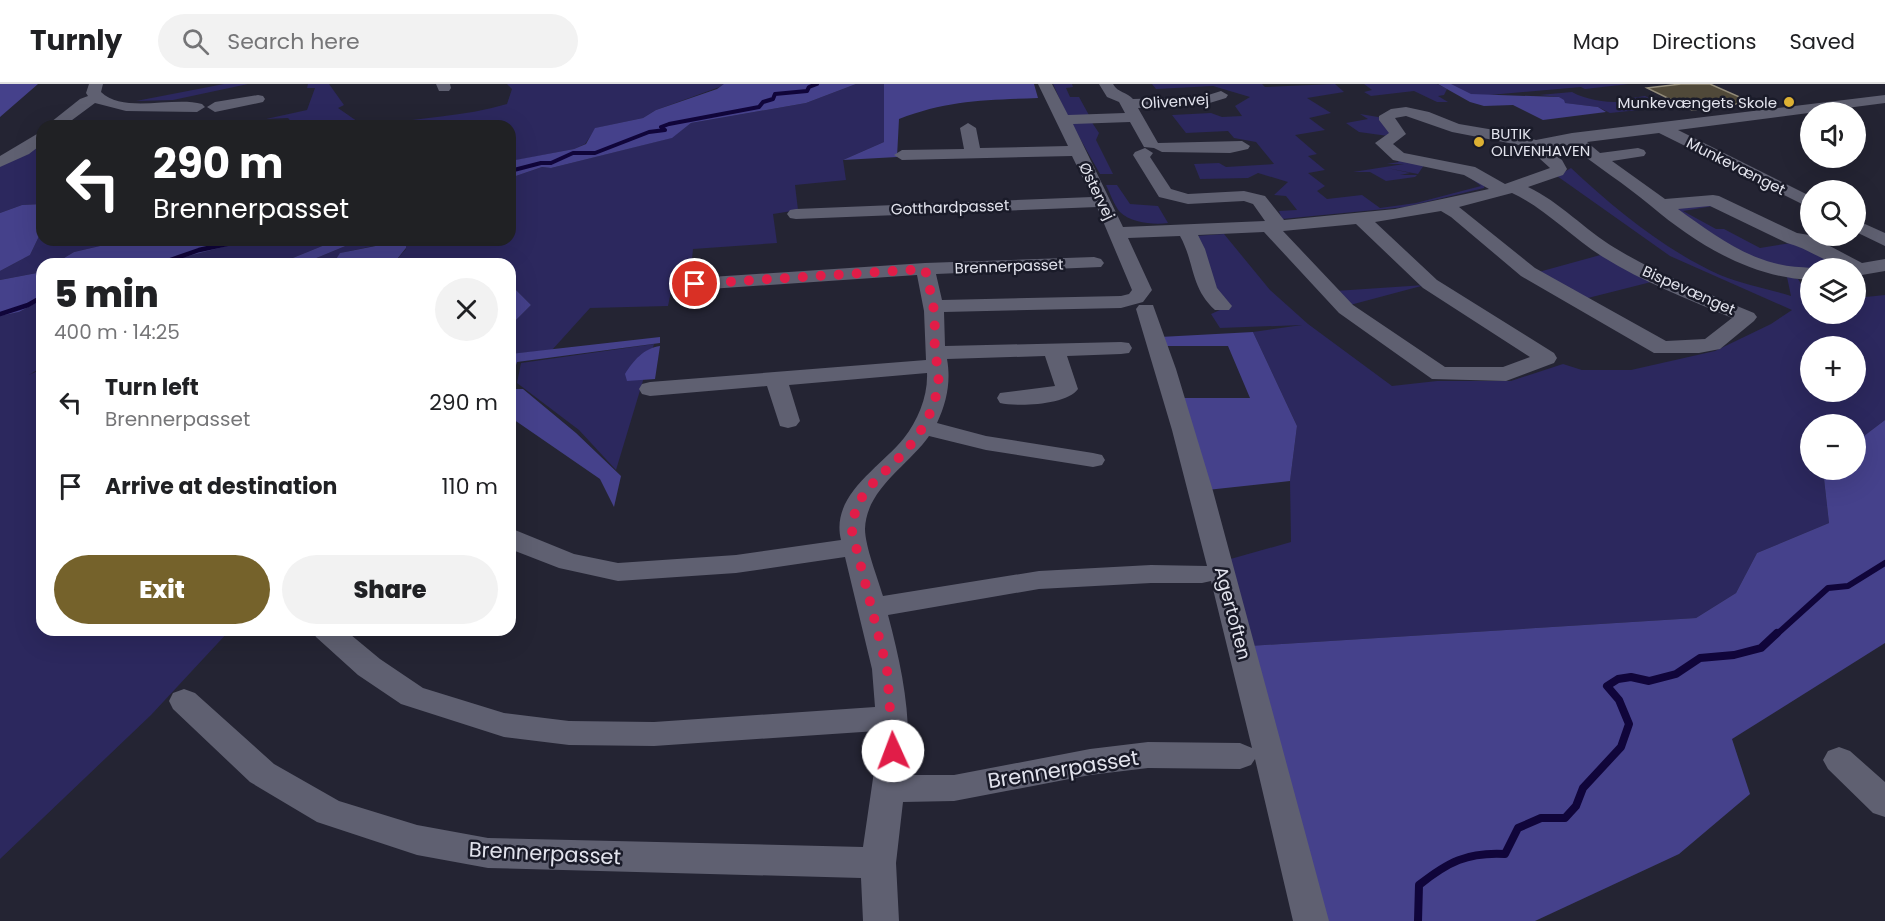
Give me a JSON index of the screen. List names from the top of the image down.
{
  "streets": {
    "street": [
      "Olivenvej",
      "Munkevænget",
      "Østervej",
      "Gotthardpasset",
      "Brennerpasset",
      "Bispevænget",
      "Agertoften"
    ]
  },
  "crossings": [
    ["Olivenvej", "Østervej"],
    ["Munkevænget", "Bispevænget"],
    ["Østervej", "Gotthardpasset"],
    ["Østervej", "Agertoften"]
  ],
  "places": ["Munkevængets Skole", "BUTIK OLIVENHAVEN"],
  "page": {
    "header": "Turnly",
    "search": "Search here",
    "nav": ["Map", "Directions", "Saved"],
    "map_buttons": ["+", "−"],
    "turn": ["290 m", "Brennerpasset"],
    "heading": ["5 min", "400 m · 14:25"],
    "list": [
      {
        "name": "Turn left",
        "note": "Brennerpasset",
        "value": "290 m"
      },
      {
        "name": "Arrive at destination",
        "value": "110 m"
      }
    ],
    "buttons": ["Exit", "Share"]
  }
}
